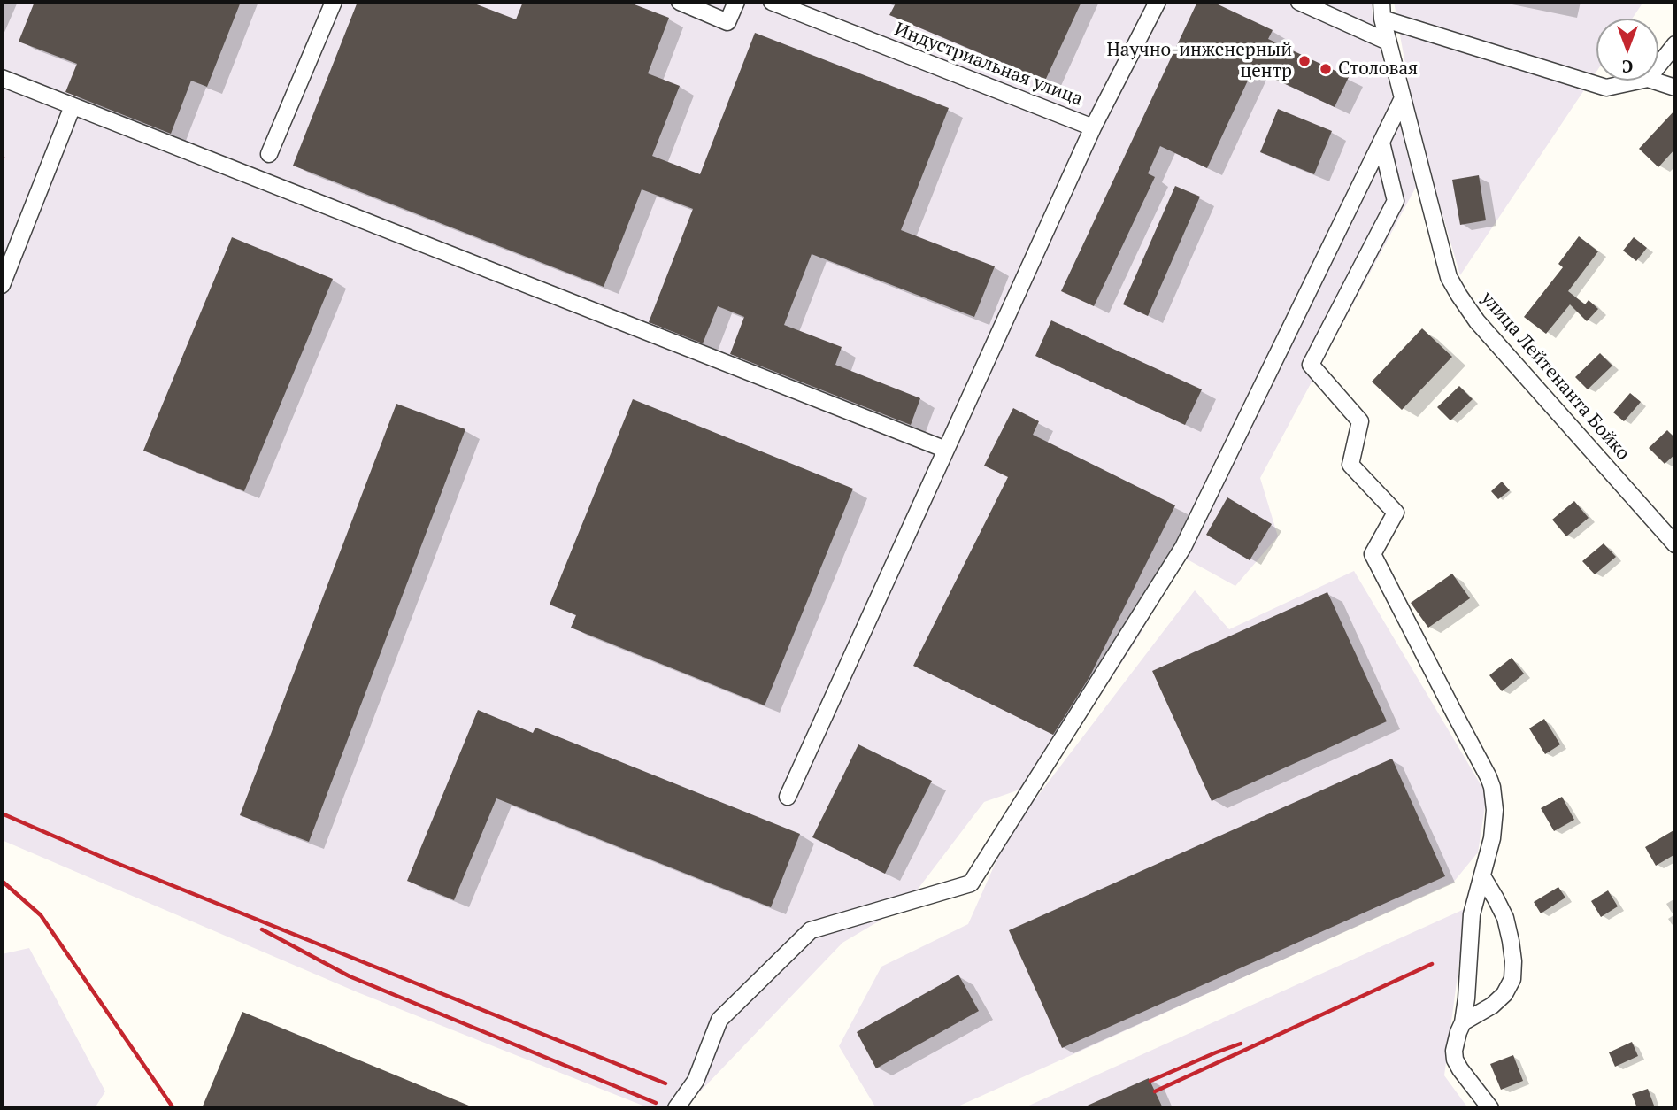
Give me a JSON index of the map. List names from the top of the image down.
{
  "streets": {
    "street": ["Индустриальная улица", "улица Лейтенанта Бойко"]
  },
  "places": ["Научно-инженерный центр", "Столовая"],
  "north": "bottom"
}
